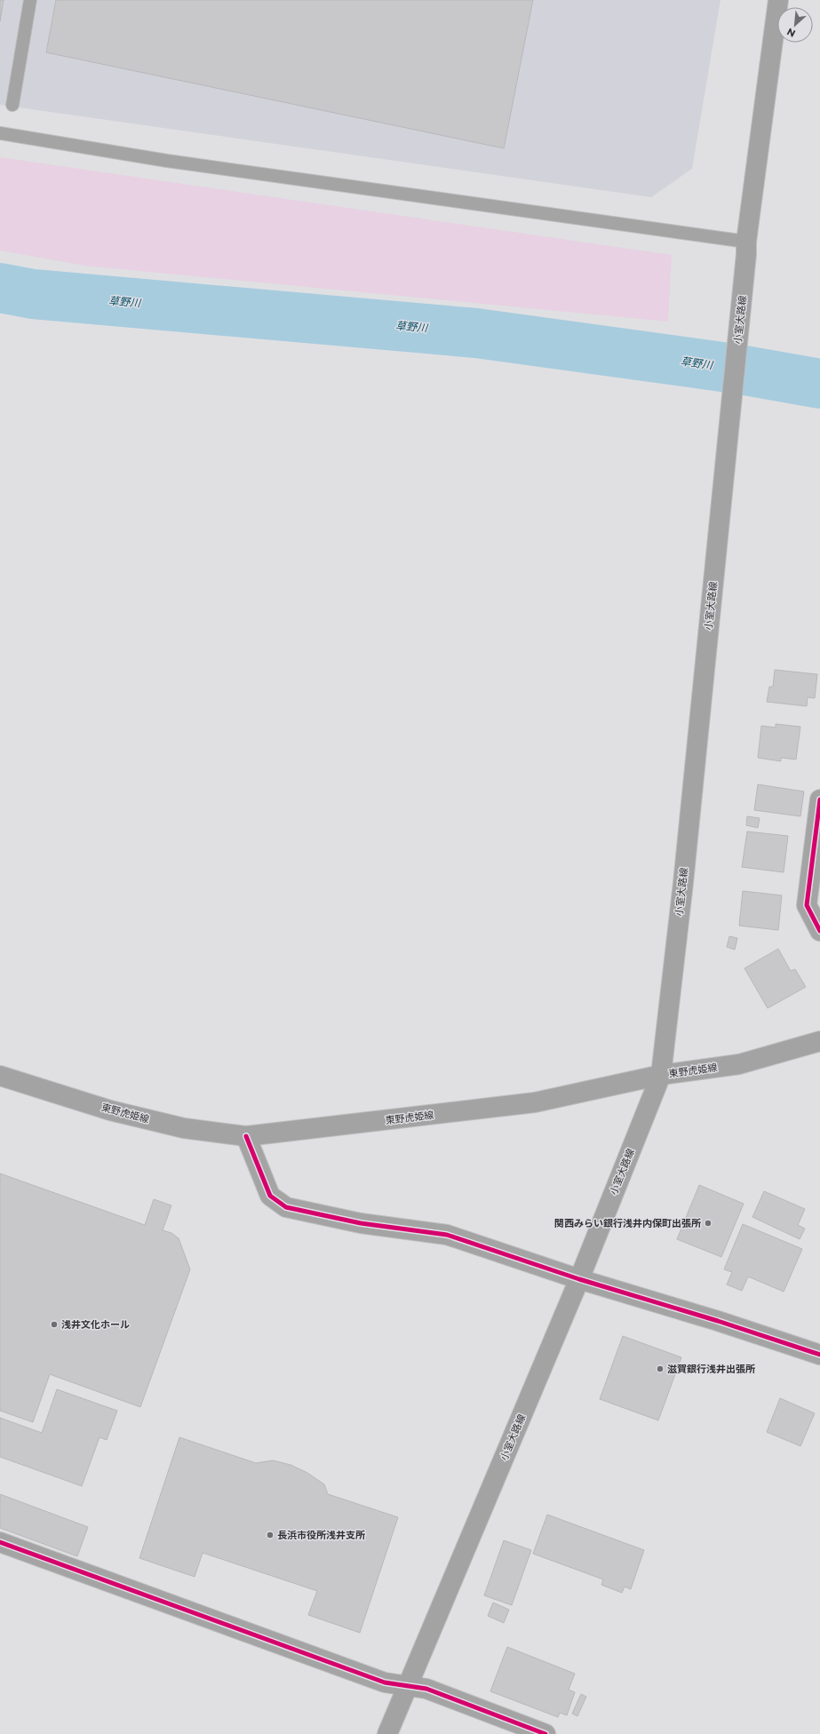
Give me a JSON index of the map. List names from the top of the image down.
{
  "streets": {
    "main road": ["小室大路線", "東野虎姫線"]
  },
  "crossings": [
    ["小室大路線", "東野虎姫線"]
  ],
  "water": ["草野川"],
  "places": [
    "関西みらい銀行浅井内保町出張所",
    "浅井文化ホール",
    "滋賀銀行浅井出張所",
    "長浜市役所浅井支所"
  ],
  "north": "bottom left"
}
